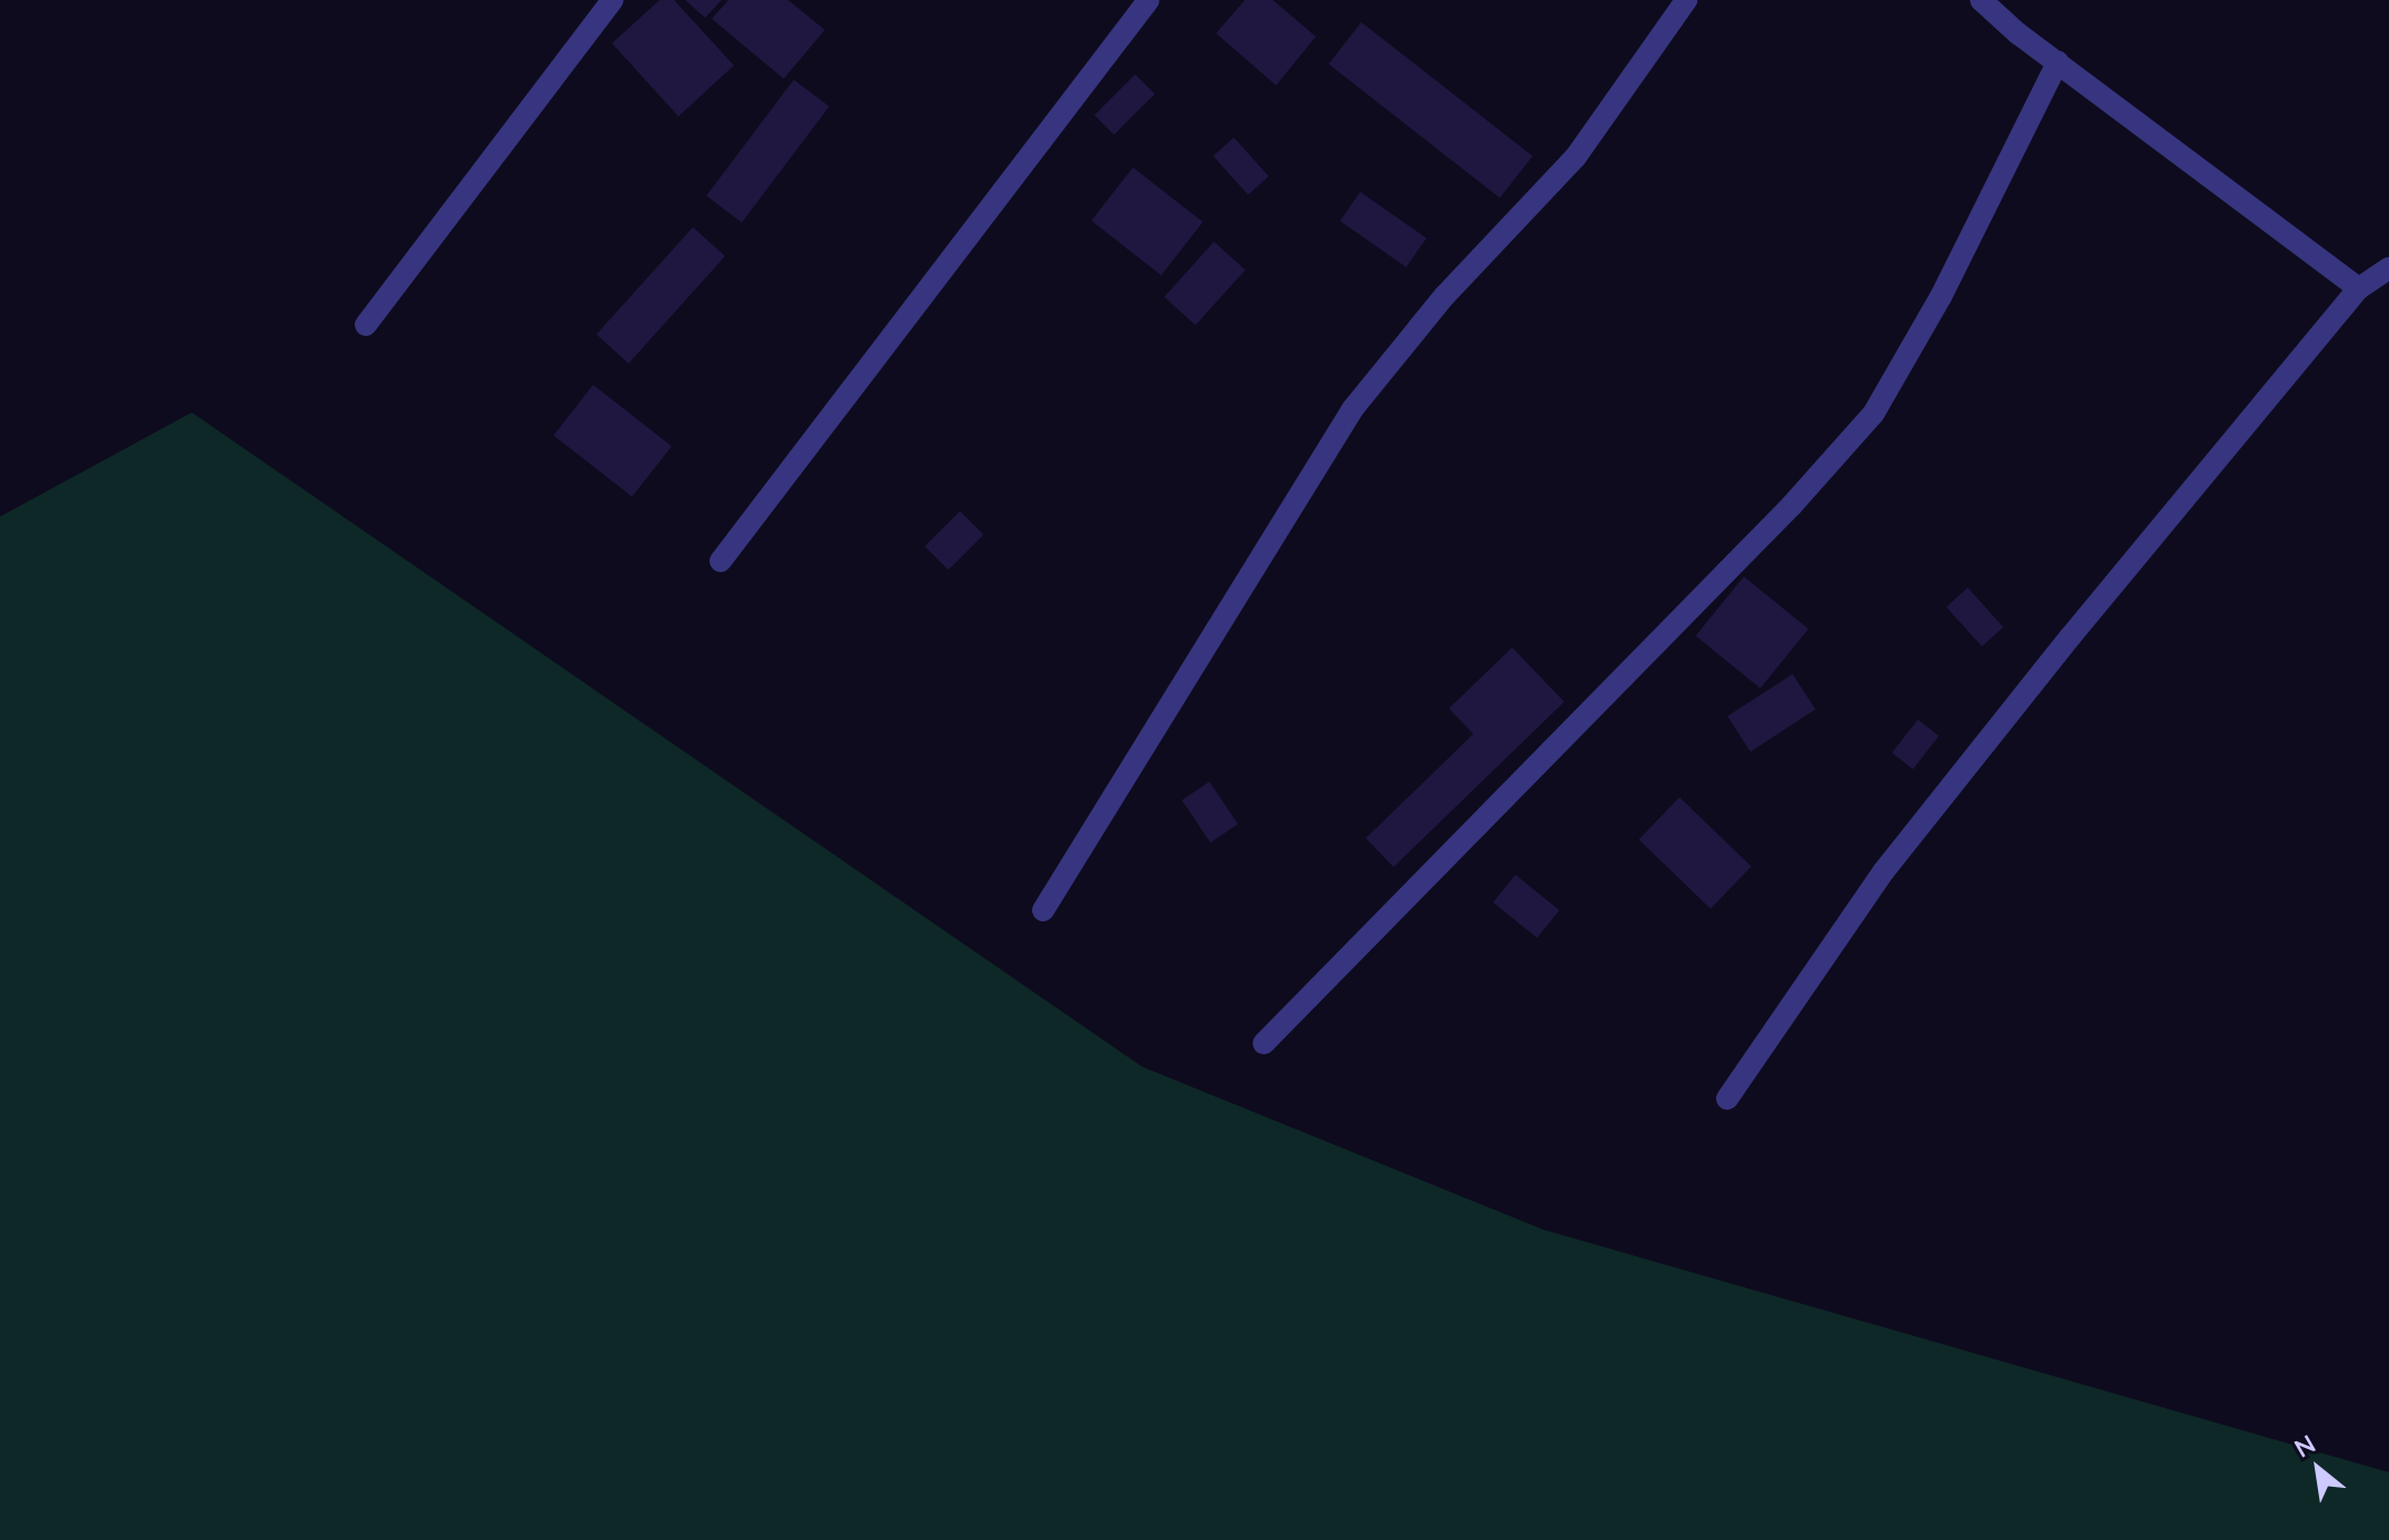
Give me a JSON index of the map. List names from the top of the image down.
{
  "north": "top left"
}
